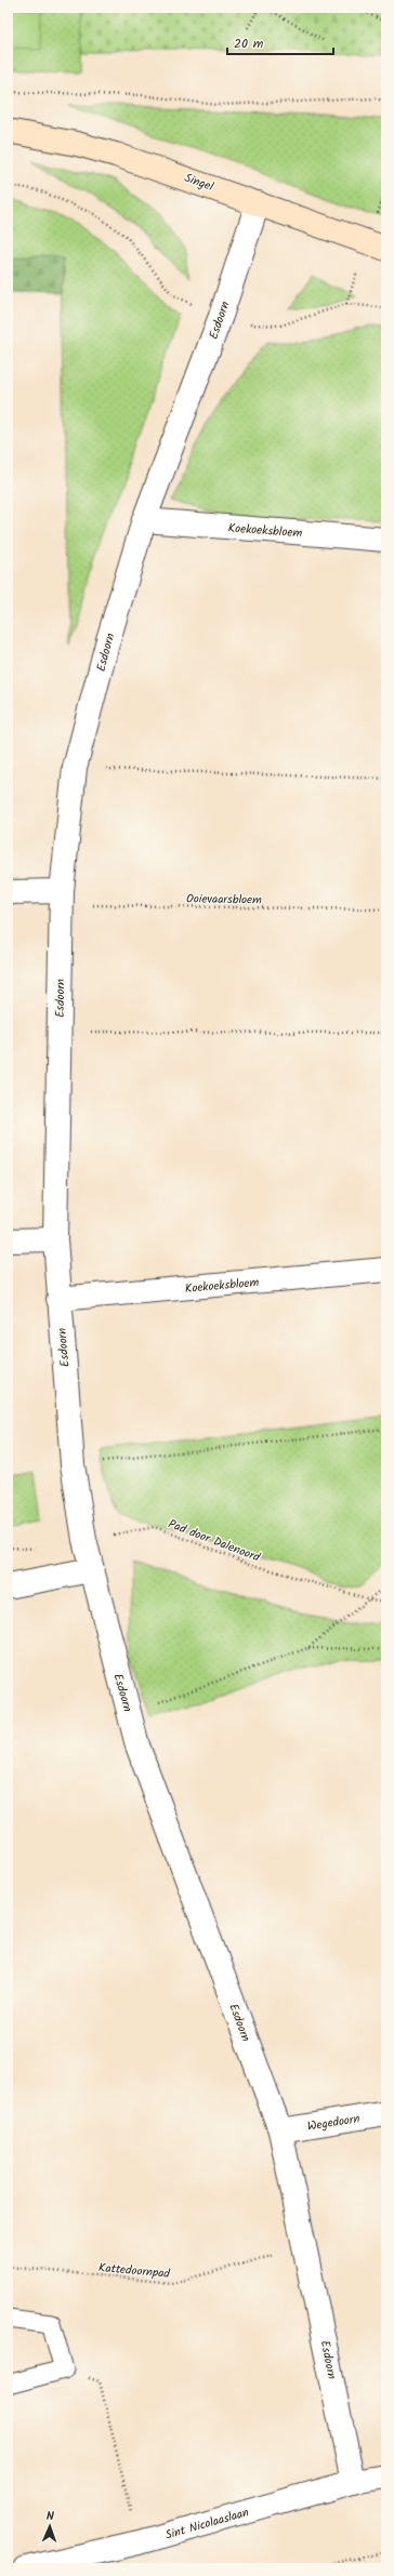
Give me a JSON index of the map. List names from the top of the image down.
{
  "streets": {
    "street": [
      "Singel",
      "Esdoorn",
      "Koekoeksbloem",
      "Wegedoorn",
      "Sint Nicolaaslaan"
    ],
    "path": ["Ooievaarsbloem", "Pad door Dalenoord", "Kattedoornpad"]
  },
  "crossings": [
    ["Singel", "Esdoorn"],
    ["Esdoorn", "Koekoeksbloem"],
    ["Esdoorn", "Ooievaarsbloem"],
    ["Esdoorn", "Pad door Dalenoord"],
    ["Esdoorn", "Wegedoorn"],
    ["Esdoorn", "Kattedoornpad"],
    ["Esdoorn", "Sint Nicolaaslaan"]
  ],
  "scale_bar": "20 m",
  "north": "top"
}
